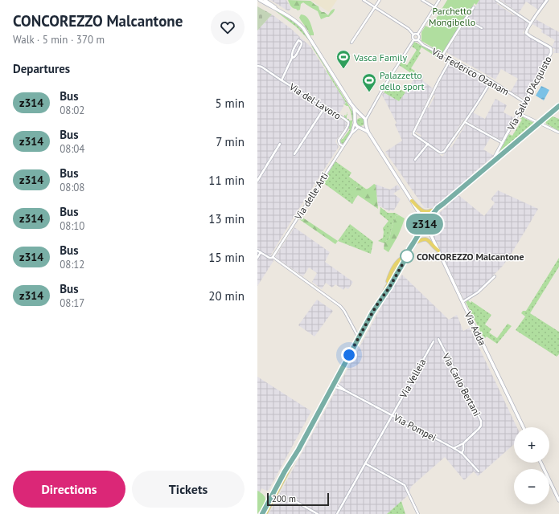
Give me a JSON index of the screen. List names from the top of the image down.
{
  "streets": {
    "main road": ["Via Adda"],
    "street": [
      "Via Federico Ozanam",
      "Via Salvo D'Acquisto",
      "Via del Lavoro",
      "Via delle Arti",
      "Via Velleia",
      "Via Carlo Bertani",
      "Via Pompei"
    ]
  },
  "crossings": [
    ["Via Federico Ozanam", "Via Salvo D'Acquisto"],
    ["Via del Lavoro", "Via delle Arti"],
    ["Via delle Arti", "Via Adda"],
    ["Via Velleia", "Via Pompei"],
    ["Via Carlo Bertani", "Via Pompei"]
  ],
  "parks": ["Parchetto Mongibello"],
  "places": {
    "sports": ["Vasca Family", "Palazzetto dello sport"],
    "other": ["CONCOREZZO Malcantone"]
  },
  "lines": ["bus line z314"],
  "scale_bar": "200 m",
  "page": {
    "heading": [
      ["CONCOREZZO Malcantone", "Walk · 5 min · 370 m"],
      "Departures"
    ],
    "on_map": "z314",
    "list": [
      {
        "mark": "z314",
        "name": "Bus",
        "note": "08:02",
        "value": "5 min"
      },
      {
        "mark": "z314",
        "name": "Bus",
        "note": "08:04",
        "value": "7 min"
      },
      {
        "mark": "z314",
        "name": "Bus",
        "note": "08:08",
        "value": "11 min"
      },
      {
        "mark": "z314",
        "name": "Bus",
        "note": "08:10",
        "value": "13 min"
      },
      {
        "mark": "z314",
        "name": "Bus",
        "note": "08:12",
        "value": "15 min"
      },
      {
        "mark": "z314",
        "name": "Bus",
        "note": "08:17",
        "value": "20 min"
      }
    ],
    "map_buttons": ["+", "−"],
    "buttons": ["Directions", "Tickets"],
    "scale": "200 m"
  }
}
